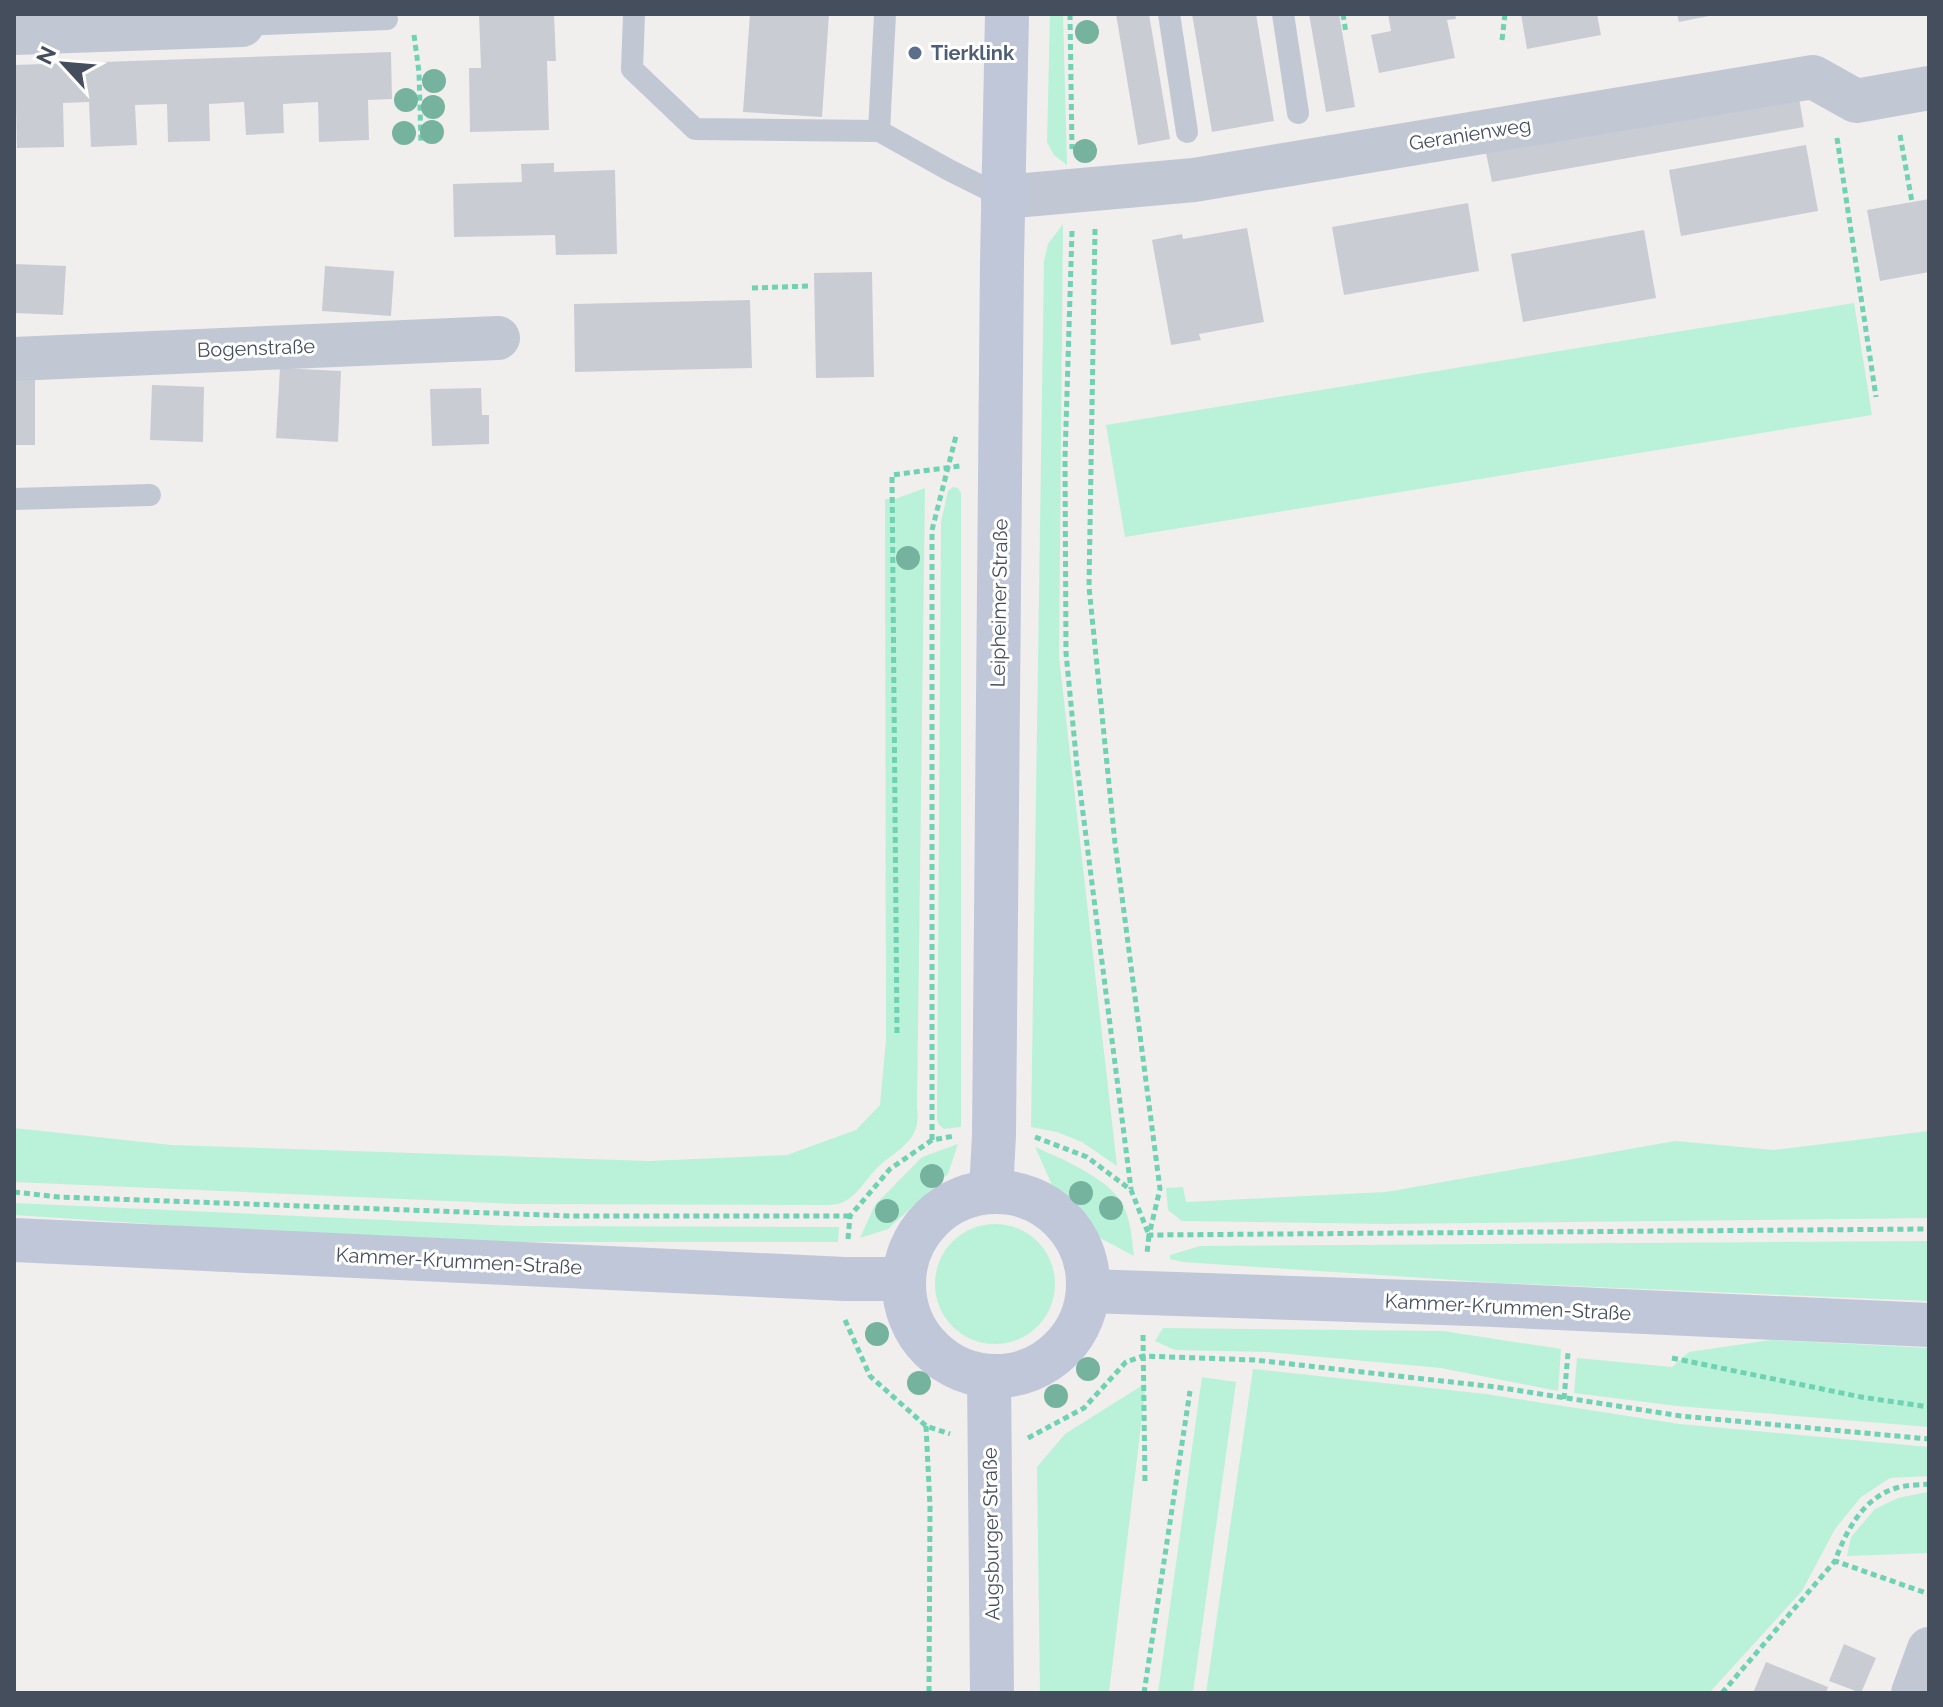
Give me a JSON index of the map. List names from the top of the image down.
{
  "streets": {
    "main road": ["Leipheimer Straße", "Kammer-Krummen-Straße", "Augsburger Straße"],
    "street": ["Geranienweg", "Bogenstraße"]
  },
  "crossings": [
    ["Geranienweg", "Leipheimer Straße"],
    ["Leipheimer Straße", "Kammer-Krummen-Straße"],
    ["Leipheimer Straße", "Augsburger Straße"],
    ["Kammer-Krummen-Straße", "Augsburger Straße"]
  ],
  "places": ["Tierklink"],
  "north": "top left"
}
